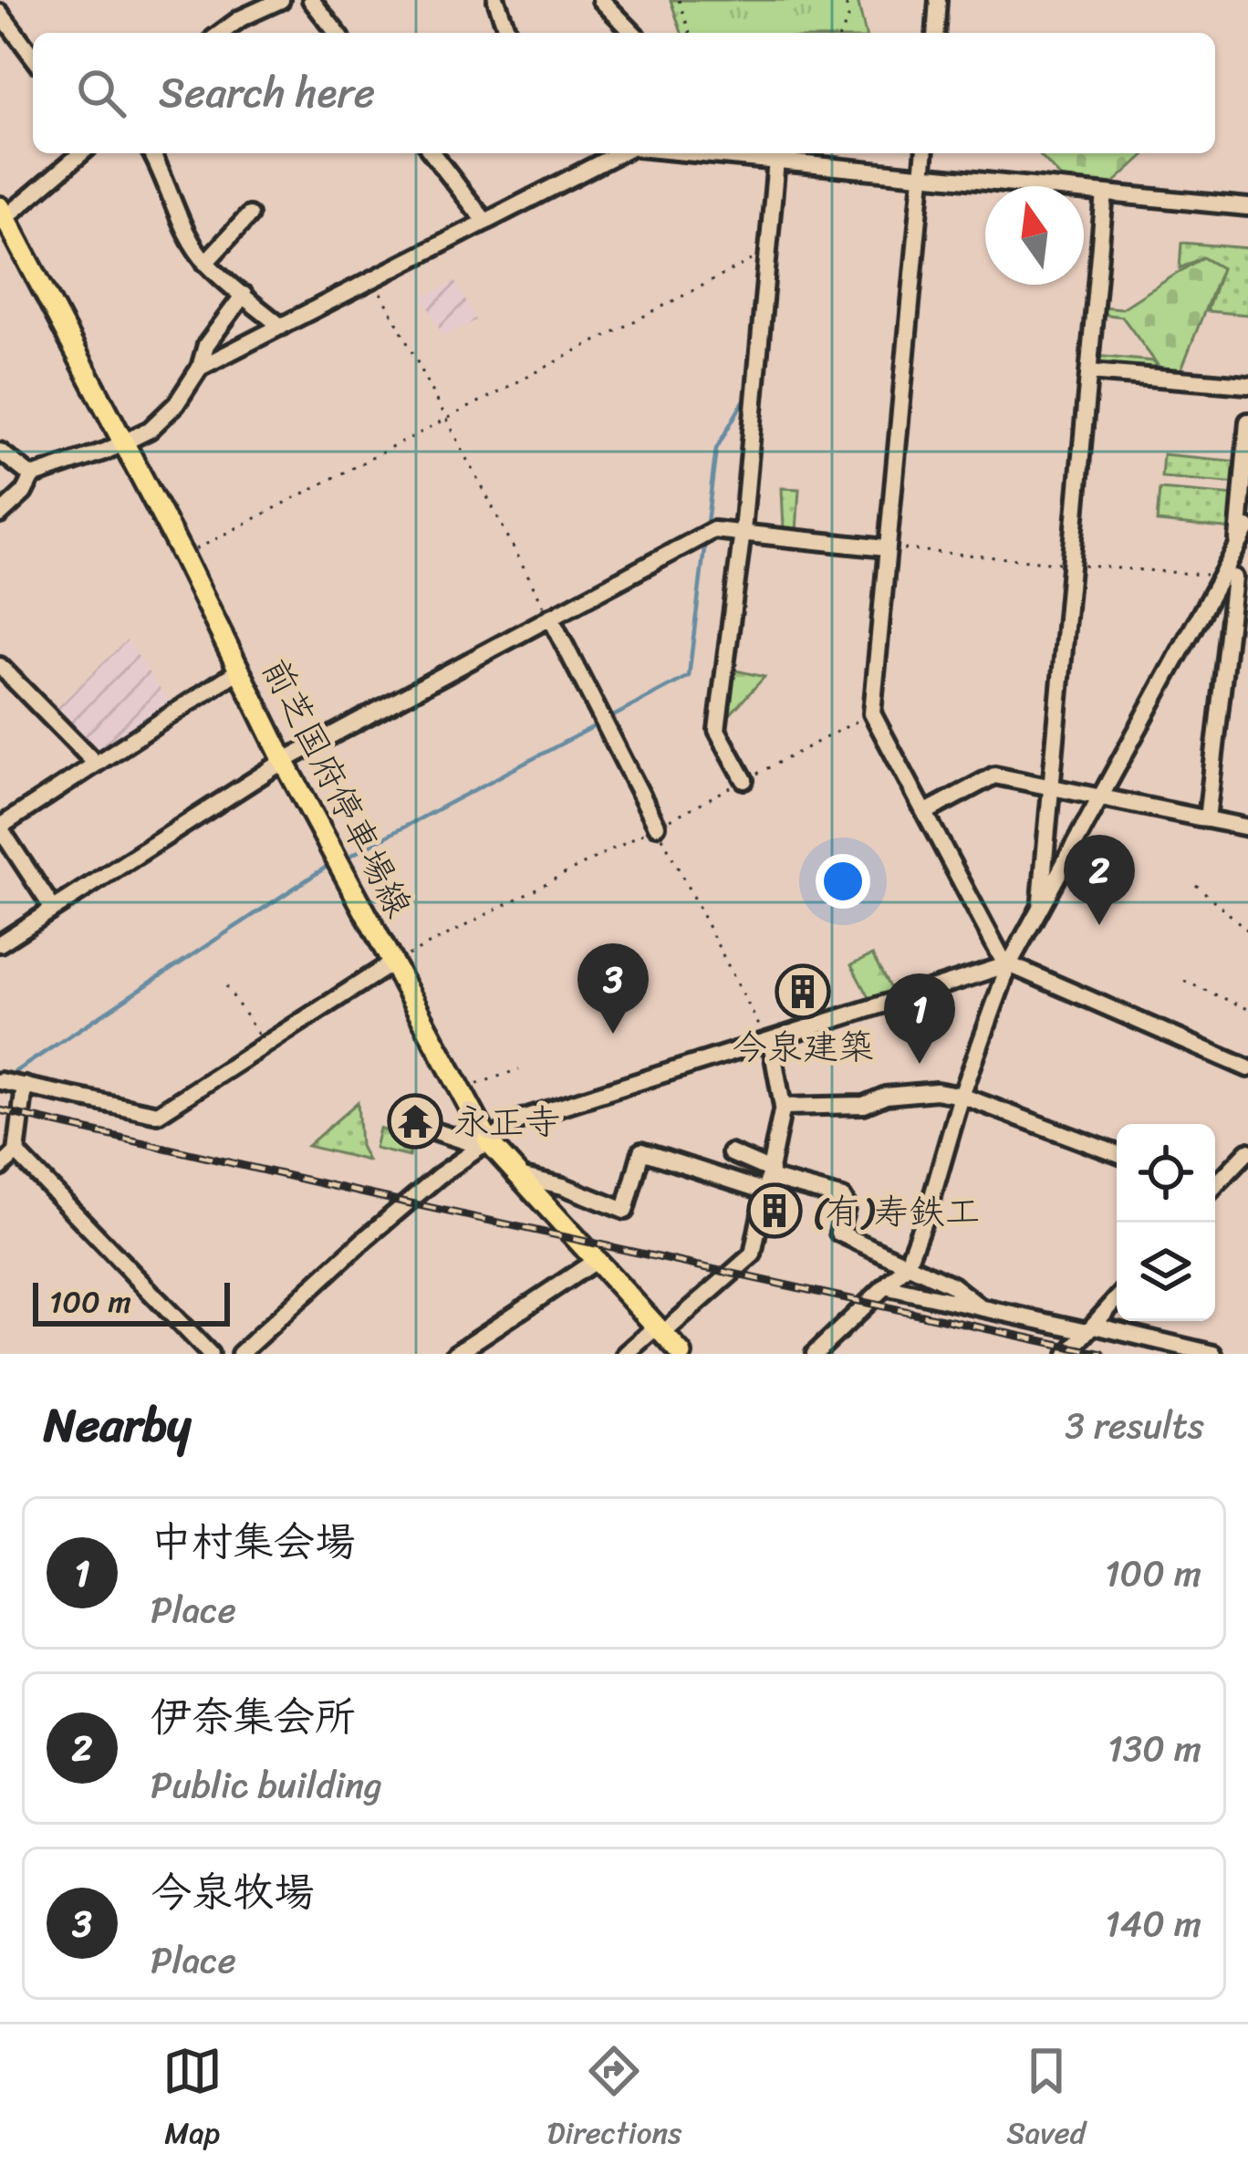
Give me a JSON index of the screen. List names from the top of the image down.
{
  "streets": {
    "main road": ["前芝国府停車場線"]
  },
  "places": {
    "building": ["今泉建築", "(有)寿鉄工"],
    "temple": ["永正寺"]
  },
  "scale_bar": "100 m",
  "north": "top",
  "page": {
    "search": "Search here",
    "pins": ["2", "3", "1"],
    "scale": "100 m",
    "heading": ["Nearby", "3 results"],
    "list": [
      {
        "mark": "1",
        "name": "中村集会場",
        "note": "Place",
        "value": "100 m"
      },
      {
        "mark": "2",
        "name": "伊奈集会所",
        "note": "Public building",
        "value": "130 m"
      },
      {
        "mark": "3",
        "name": "今泉牧場",
        "note": "Place",
        "value": "140 m"
      }
    ],
    "nav": ["Map", "Directions", "Saved"]
  }
}
